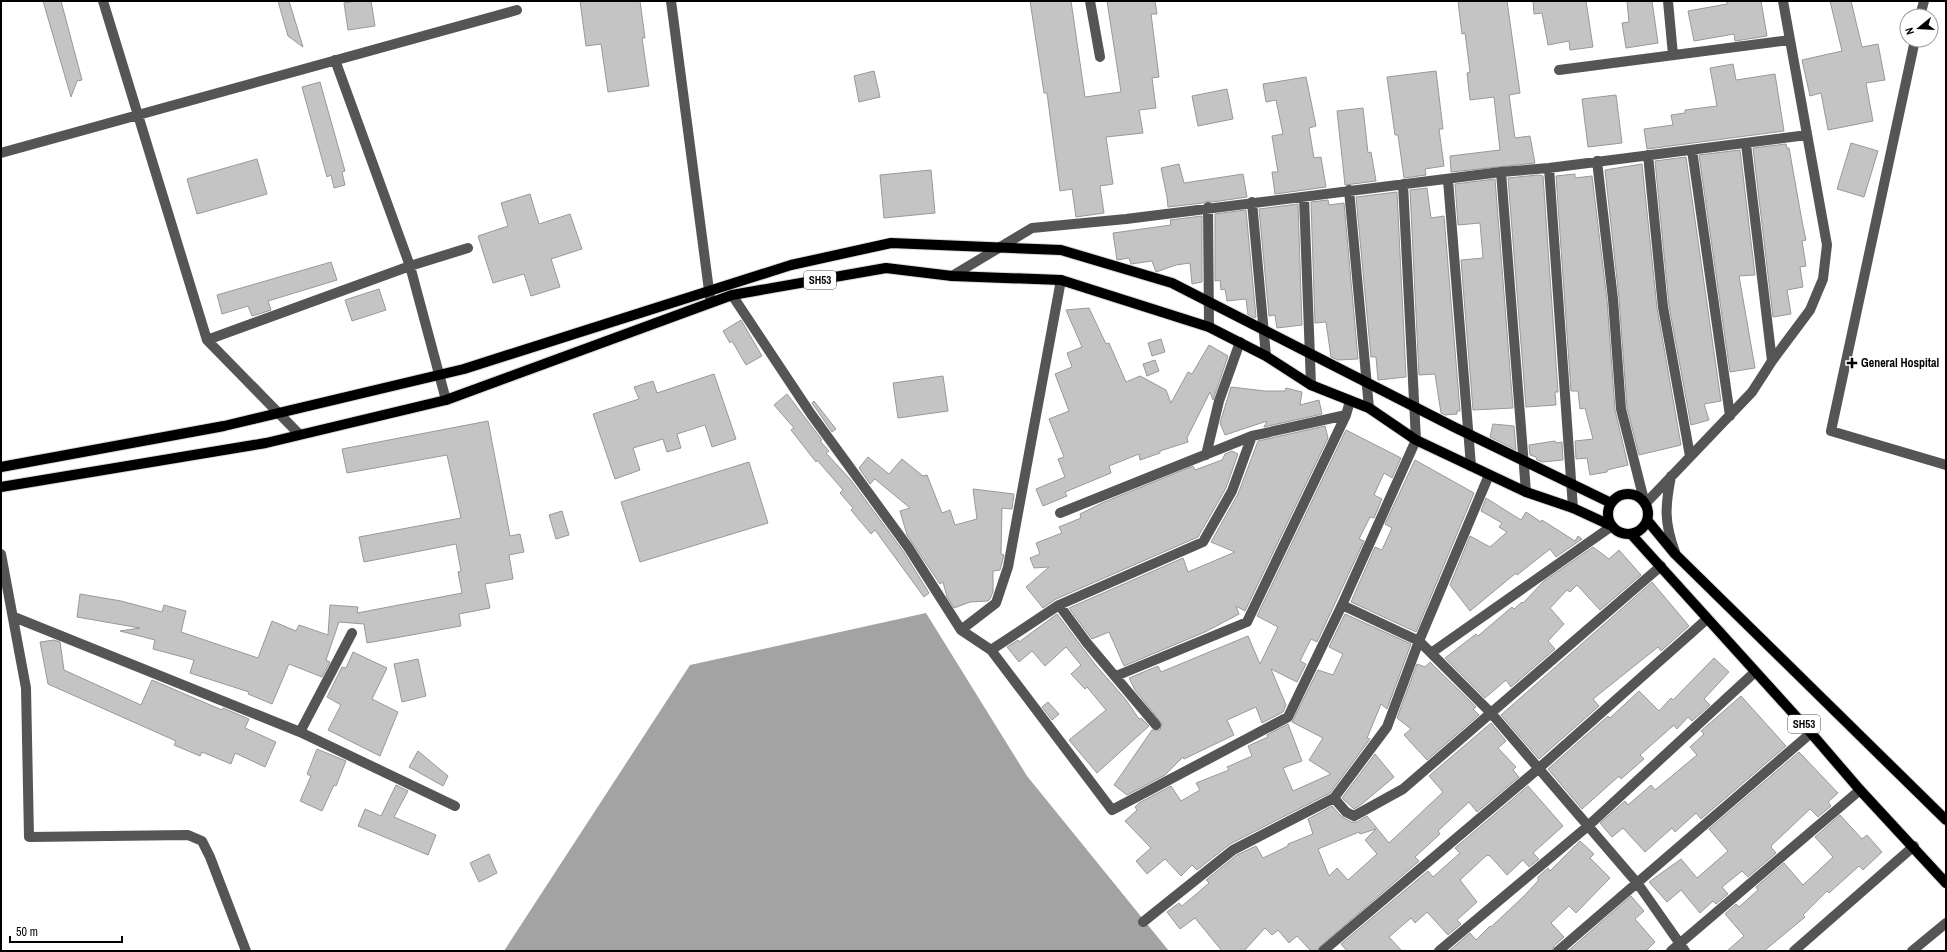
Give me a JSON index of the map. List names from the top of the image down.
{
  "streets": {
    "main road": ["SH53"]
  },
  "places": {
    "health": ["General Hospital"]
  },
  "scale_bar": "50 m",
  "north": "left"
}
